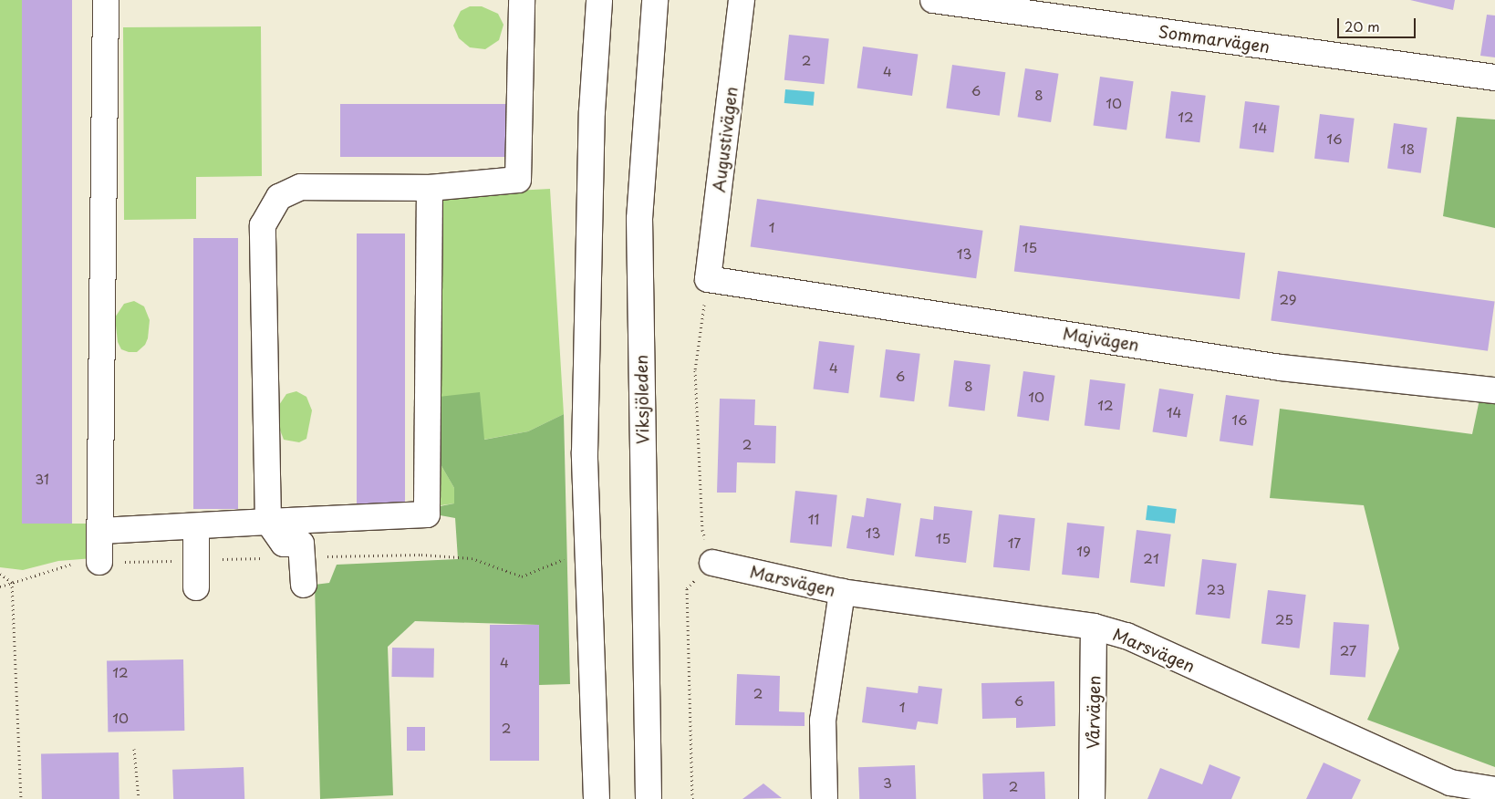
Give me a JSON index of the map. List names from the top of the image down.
{
  "streets": {
    "street": [
      "Sommarvägen",
      "Augustivägen",
      "Majvägen",
      "Viksjöleden",
      "Marsvägen",
      "Vårvägen"
    ]
  },
  "crossings": [
    ["Augustivägen", "Majvägen"],
    ["Marsvägen", "Vårvägen"]
  ],
  "house_numbers": [
    "2",
    "4",
    "6",
    "8",
    "10",
    "12",
    "14",
    "16",
    "18",
    "1",
    "15",
    "13",
    "29",
    "4",
    "6",
    "8",
    "10",
    "12",
    "14",
    "16",
    "2",
    "31",
    "11",
    "13",
    "15",
    "17",
    "19",
    "21",
    "23",
    "25",
    "27",
    "4",
    "12",
    "2",
    "6",
    "1",
    "10",
    "2",
    "3",
    "2"
  ],
  "scale_bar": "20 m"
}
